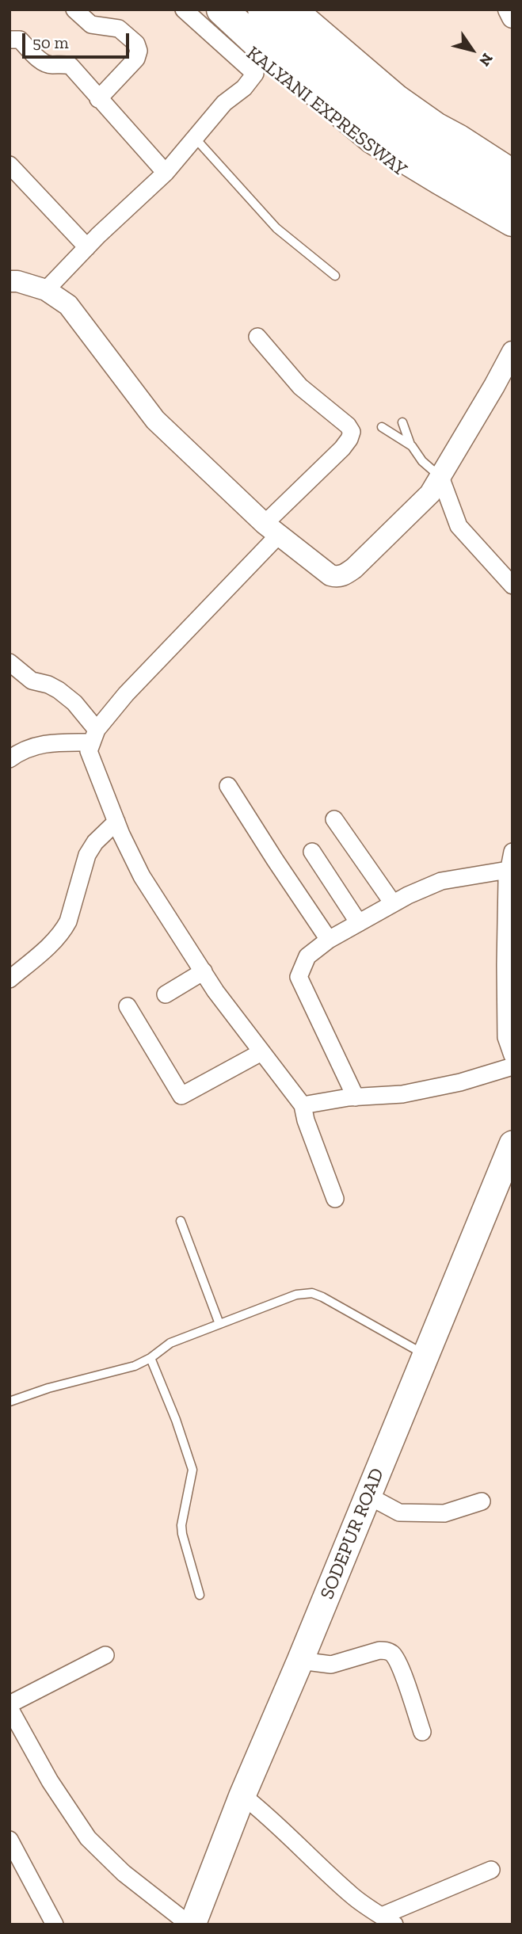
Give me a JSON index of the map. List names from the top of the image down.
{
  "streets": {
    "highway": ["KALYANI EXPRESSWAY"],
    "main road": ["SODEPUR ROAD"]
  },
  "scale_bar": "50 m",
  "north": "bottom right"
}
